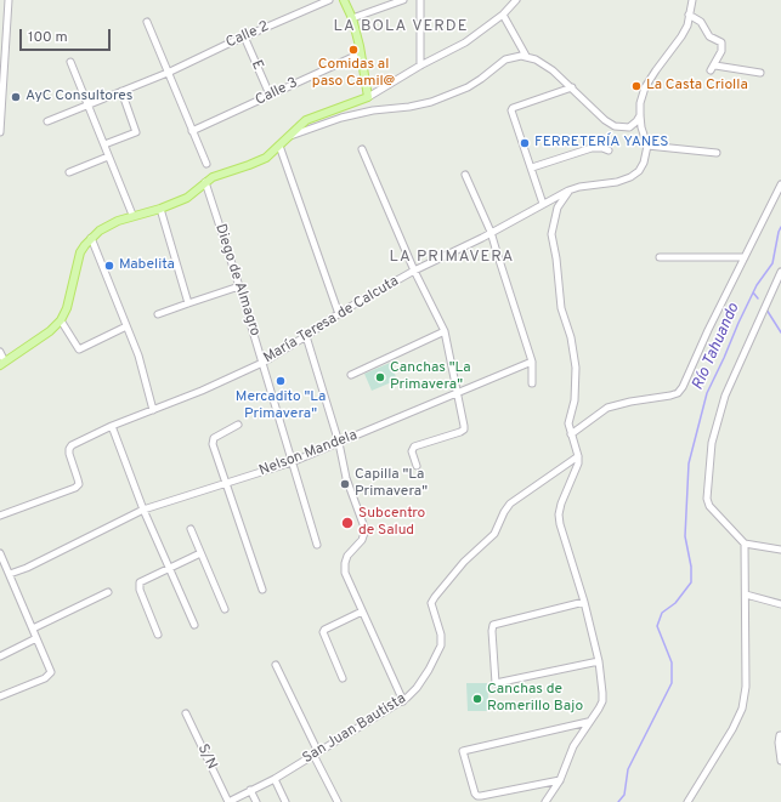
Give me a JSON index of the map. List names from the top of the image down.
{
  "streets": {
    "street": [
      "Calle 2",
      "E",
      "Calle 3",
      "Diego de Almagro",
      "María Teresa de Calcuta",
      "Nelson Mandela",
      "San Juan Bautista",
      "S/N"
    ]
  },
  "crossings": [
    ["Calle 2", "E"],
    ["E", "Calle 3"],
    ["Diego de Almagro", "María Teresa de Calcuta"],
    ["Diego de Almagro", "Nelson Mandela"],
    ["San Juan Bautista", "S/N"]
  ],
  "districts": ["LA BOLA VERDE", "LA PRIMAVERA"],
  "water": ["Río Tahuando"],
  "places": [
    "Comidas al paso Camil@",
    "La Casta Criolla",
    "AyC Consultores",
    "FERRETERÍA YANES",
    "Mabelita",
    "Canchas \"La Primavera\"",
    "Mercadito \"La Primavera\"",
    "Capilla \"La Primavera\"",
    "Subcentro de Salud",
    "Canchas de Romerillo Bajo"
  ],
  "scale_bar": "100 m"
}
